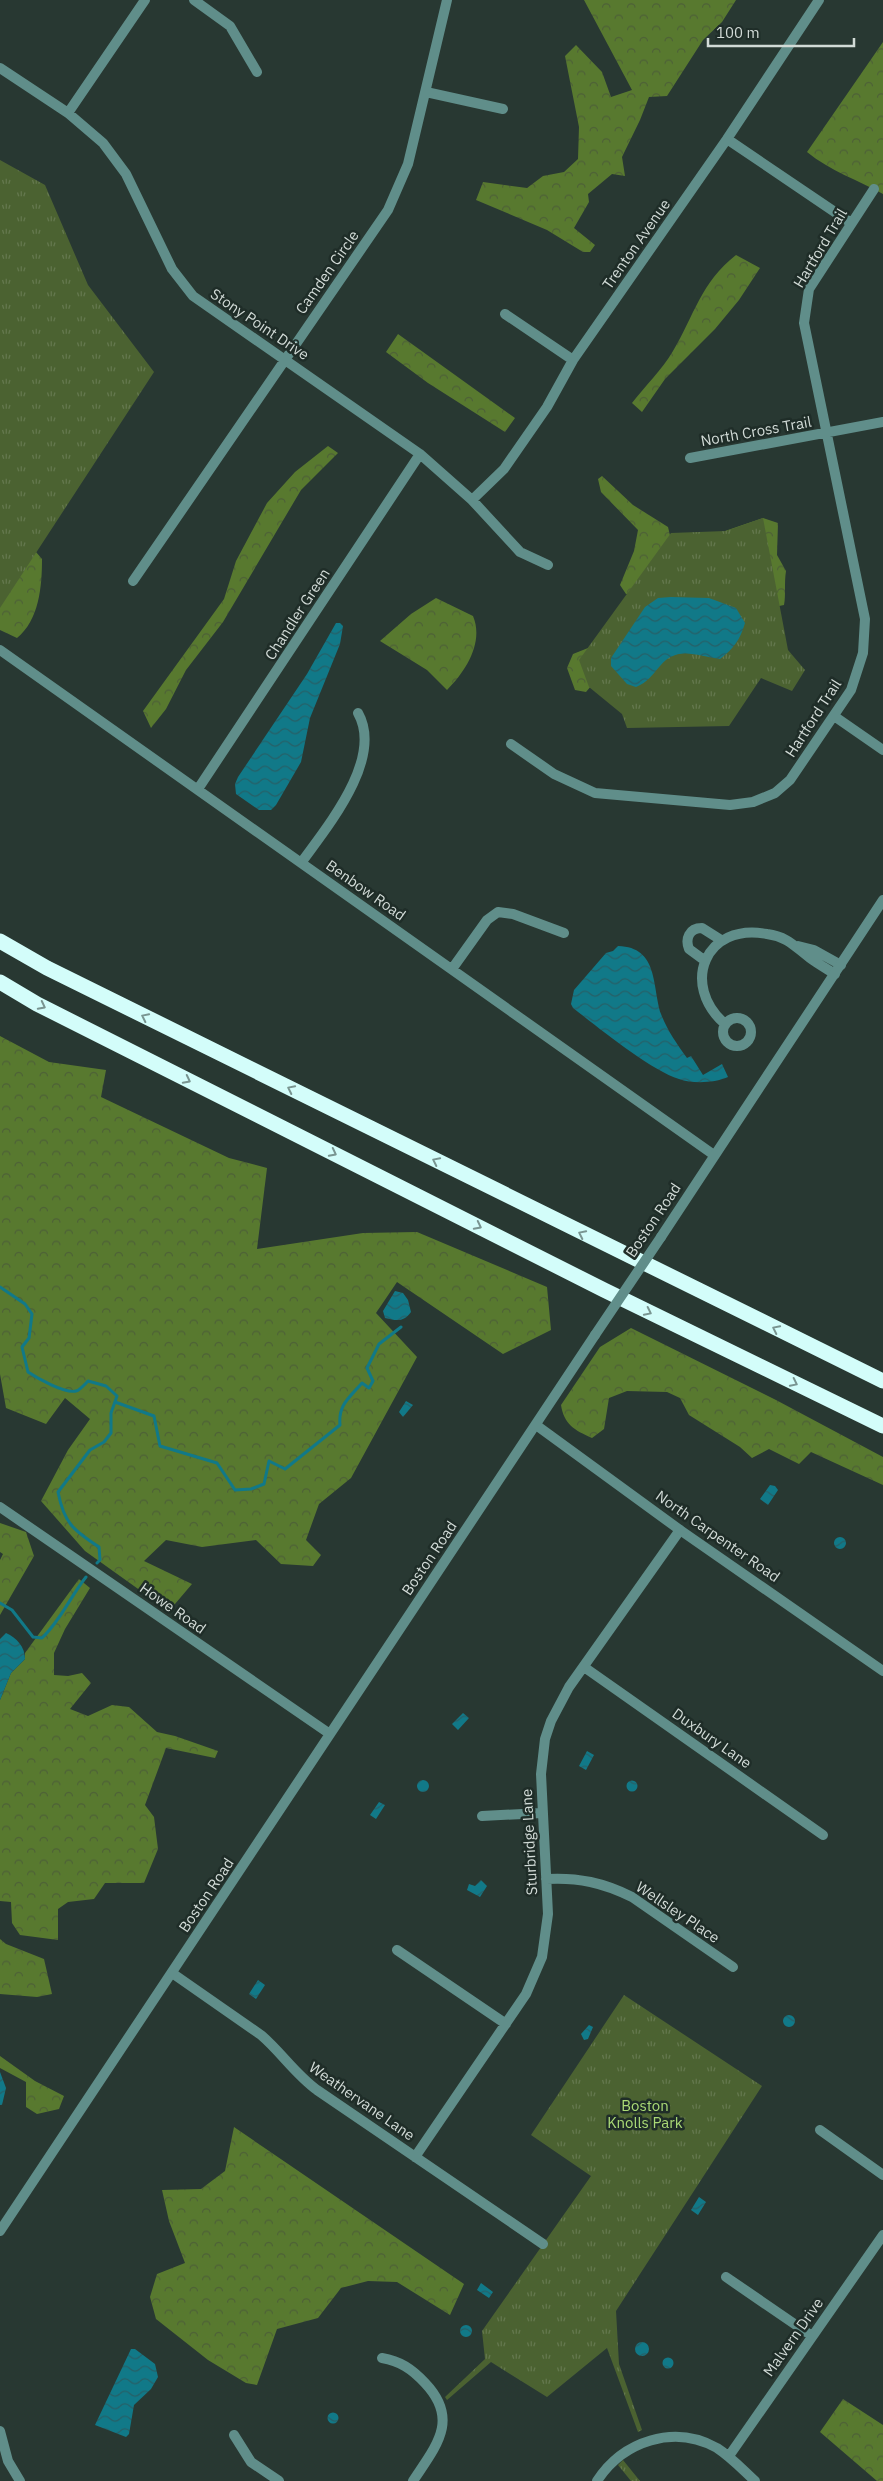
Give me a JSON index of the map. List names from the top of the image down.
{
  "streets": {
    "street": [
      "Trenton Avenue",
      "Hartford Trail",
      "Camden Circle",
      "Stony Point Drive",
      "North Cross Trail",
      "Chandler Green",
      "Benbow Road",
      "Boston Road",
      "North Carpenter Road",
      "Howe Road",
      "Duxbury Lane",
      "Sturbridge Lane",
      "Wellsley Place",
      "Weathervane Lane",
      "Malvern Drive"
    ]
  },
  "crossings": [
    ["Trenton Avenue", "Stony Point Drive"],
    ["Hartford Trail", "North Cross Trail"],
    ["Camden Circle", "Stony Point Drive"],
    ["Stony Point Drive", "Chandler Green"],
    ["Chandler Green", "Benbow Road"],
    ["Benbow Road", "Boston Road"],
    ["Boston Road", "North Carpenter Road"],
    ["Boston Road", "Howe Road"],
    ["Boston Road", "Weathervane Lane"],
    ["North Carpenter Road", "Sturbridge Lane"],
    ["Duxbury Lane", "Sturbridge Lane"],
    ["Sturbridge Lane", "Wellsley Place"],
    ["Sturbridge Lane", "Weathervane Lane"]
  ],
  "parks": ["Boston Knolls Park"],
  "scale_bar": "100 m"
}
